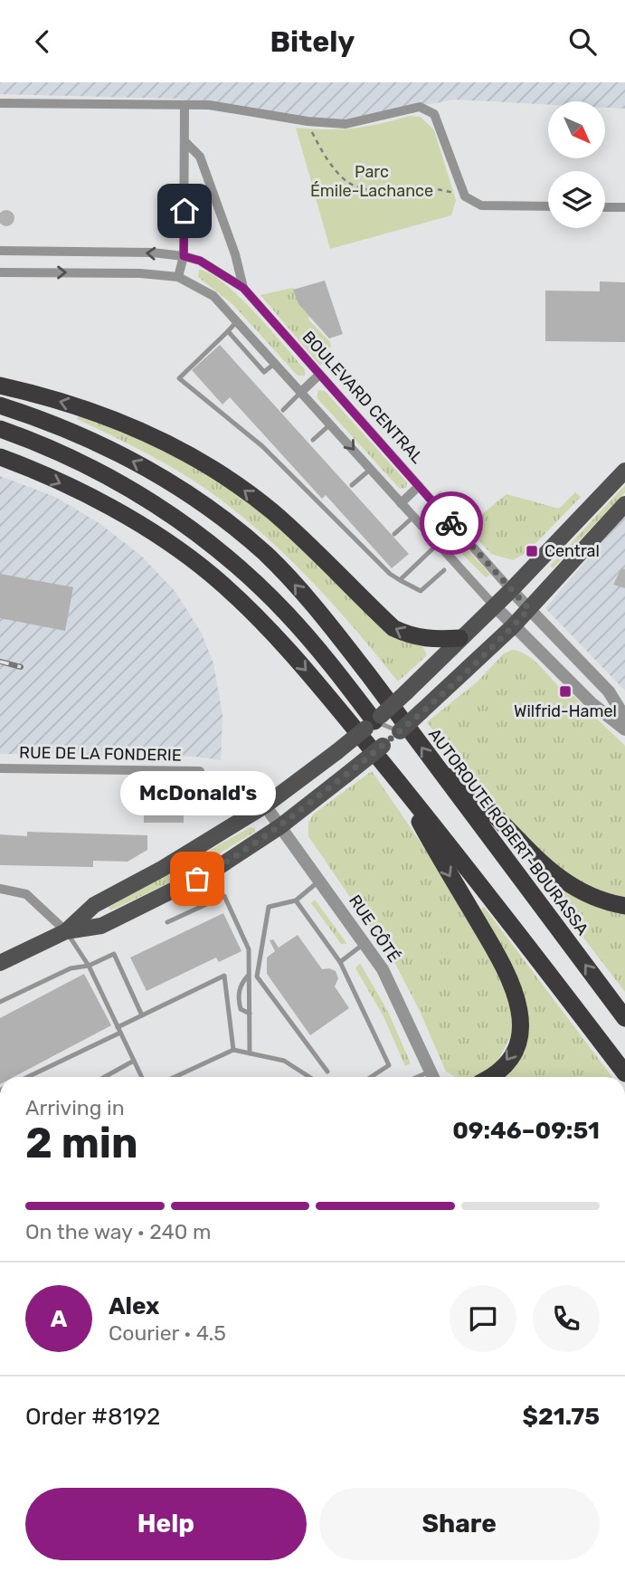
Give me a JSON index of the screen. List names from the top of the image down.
{
  "streets": {
    "highway": ["AUTOROUTE ROBERT-BOURASSA"],
    "street": ["BOULEVARD CENTRAL", "RUE DE LA FONDERIE", "RUE CÔTÉ"]
  },
  "parks": ["Parc Émile-Lachance"],
  "places": {
    "transit": ["Central", "Wilfrid-Hamel"],
    "other": ["McDonald's"]
  },
  "north": "bottom right",
  "page": {
    "header": "Bitely",
    "bubble": "McDonald's",
    "heading": ["2 min", "Arriving in", "09:46–09:51"],
    "panel": [
      "Alex",
      "Courier · 4.5",
      "Order #8192",
      "$21.75"
    ],
    "bar": "On the way · 240 m",
    "round": "A",
    "buttons": ["Help", "Share"]
  }
}
